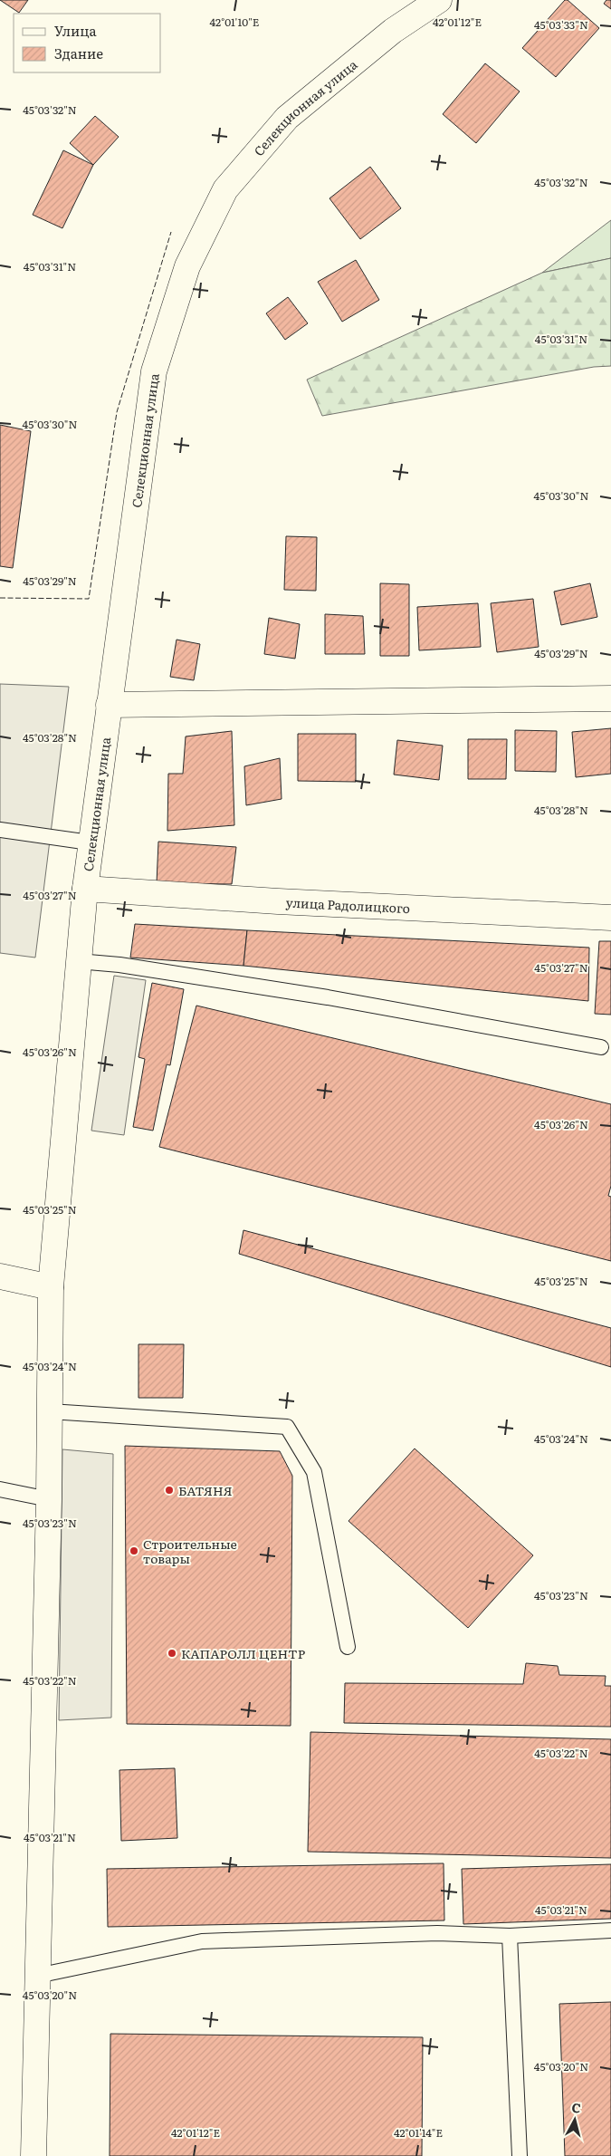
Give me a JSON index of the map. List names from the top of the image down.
{
  "streets": {
    "street": ["Селекционная улица", "улица Радолицкого"]
  },
  "crossings": [
    ["Селекционная улица", "улица Радолицкого"]
  ],
  "places": ["БАТЯНЯ", "Строительные товары", "КАПАРОЛЛ ЦЕНТР"],
  "legend": ["Улица", "Здание"],
  "north": "top",
  "coordinates": [
    "42°01'10\"E",
    "42°01'12\"E",
    "45°03'33\"N",
    "45°03'32\"N",
    "45°03'31\"N",
    "45°03'30\"N",
    "45°03'29\"N",
    "45°03'28\"N",
    "45°03'27\"N",
    "45°03'26\"N",
    "45°03'25\"N",
    "45°03'24\"N",
    "45°03'23\"N",
    "45°03'22\"N",
    "45°03'21\"N",
    "45°03'20\"N",
    "42°01'14\"E"
  ]
}
